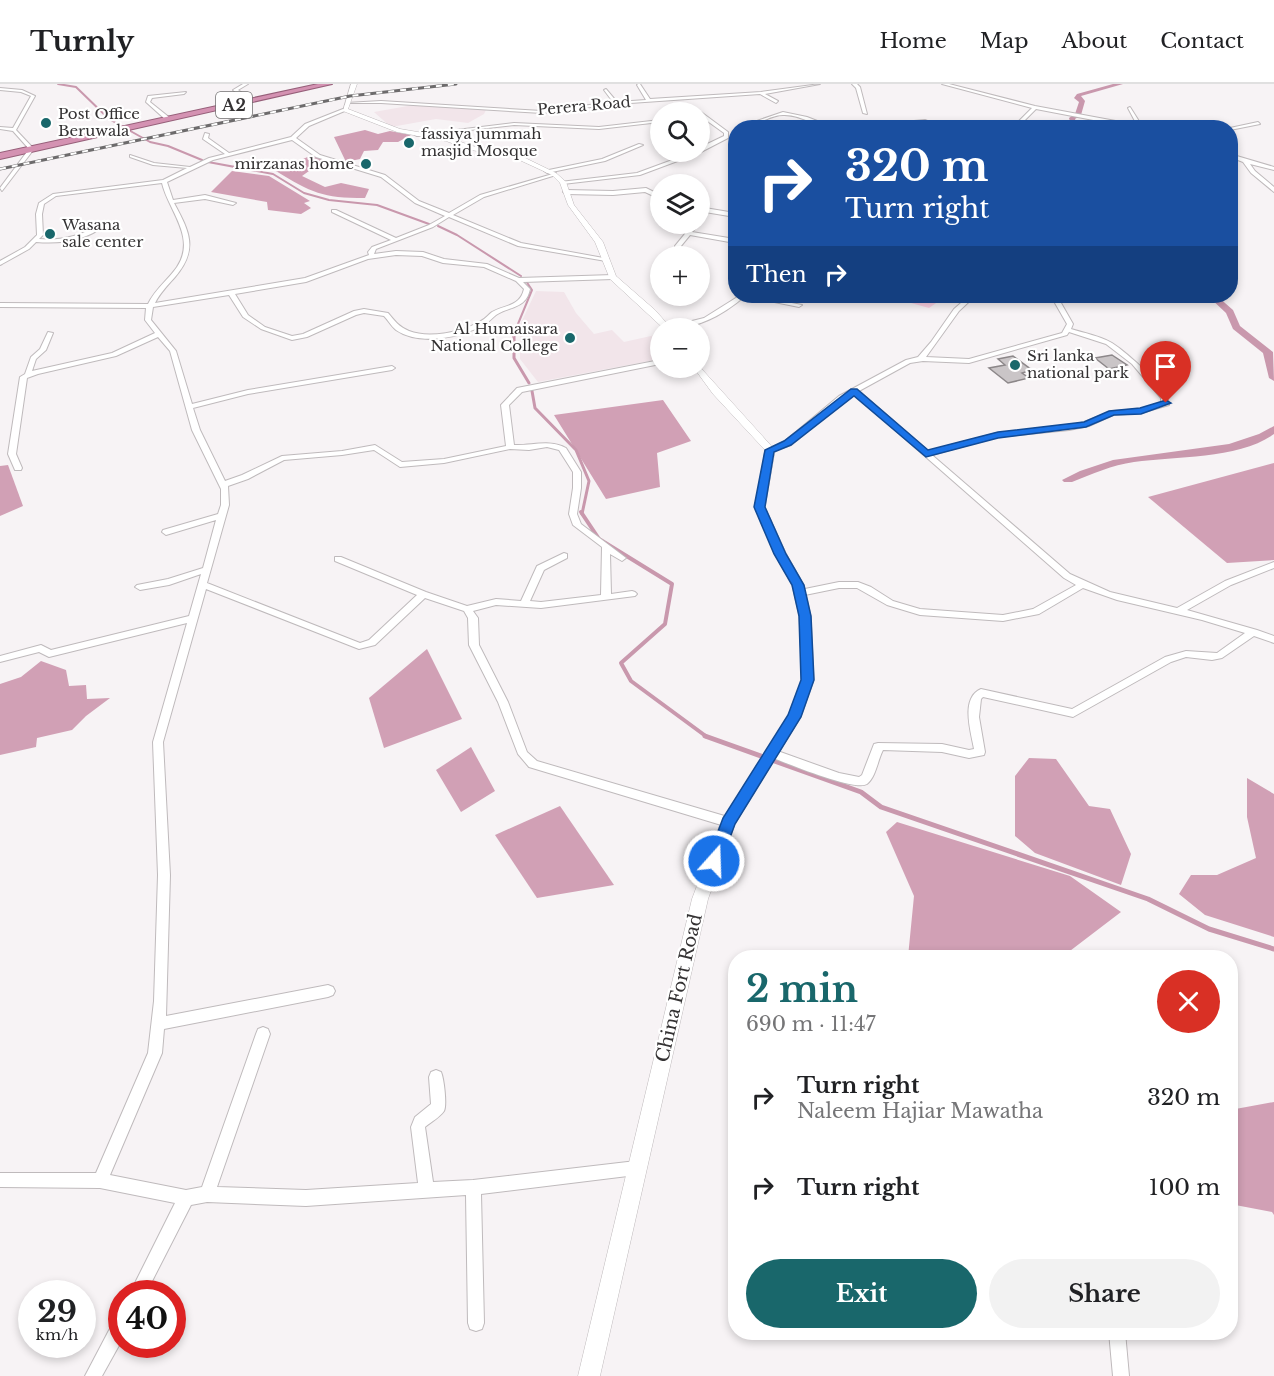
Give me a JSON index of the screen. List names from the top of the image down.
{
  "streets": {
    "highway": ["A2"],
    "street": ["Perera Road", "China Fort Road"]
  },
  "places": [
    "Post Office Beruwala",
    "fassiya jummah masjid Mosque",
    "mirzanas home",
    "Wasana sale center",
    "Al Humaisara National College",
    "Sri lanka national park"
  ],
  "page": {
    "header": "Turnly",
    "nav": [
      "Home",
      "Map",
      "About",
      "Contact"
    ],
    "map_buttons": ["+", "−"],
    "turn": ["320 m", "Turn right"],
    "then": "Then",
    "heading": ["2 min", "690 m · 11:47"],
    "list": [
      {
        "name": "Turn right",
        "note": "Naleem Hajiar Mawatha",
        "value": "320 m"
      },
      {
        "name": "Turn right",
        "value": "100 m"
      }
    ],
    "buttons": ["Exit", "Share"],
    "speed": "29 km/h",
    "limit": "40"
  }
}
